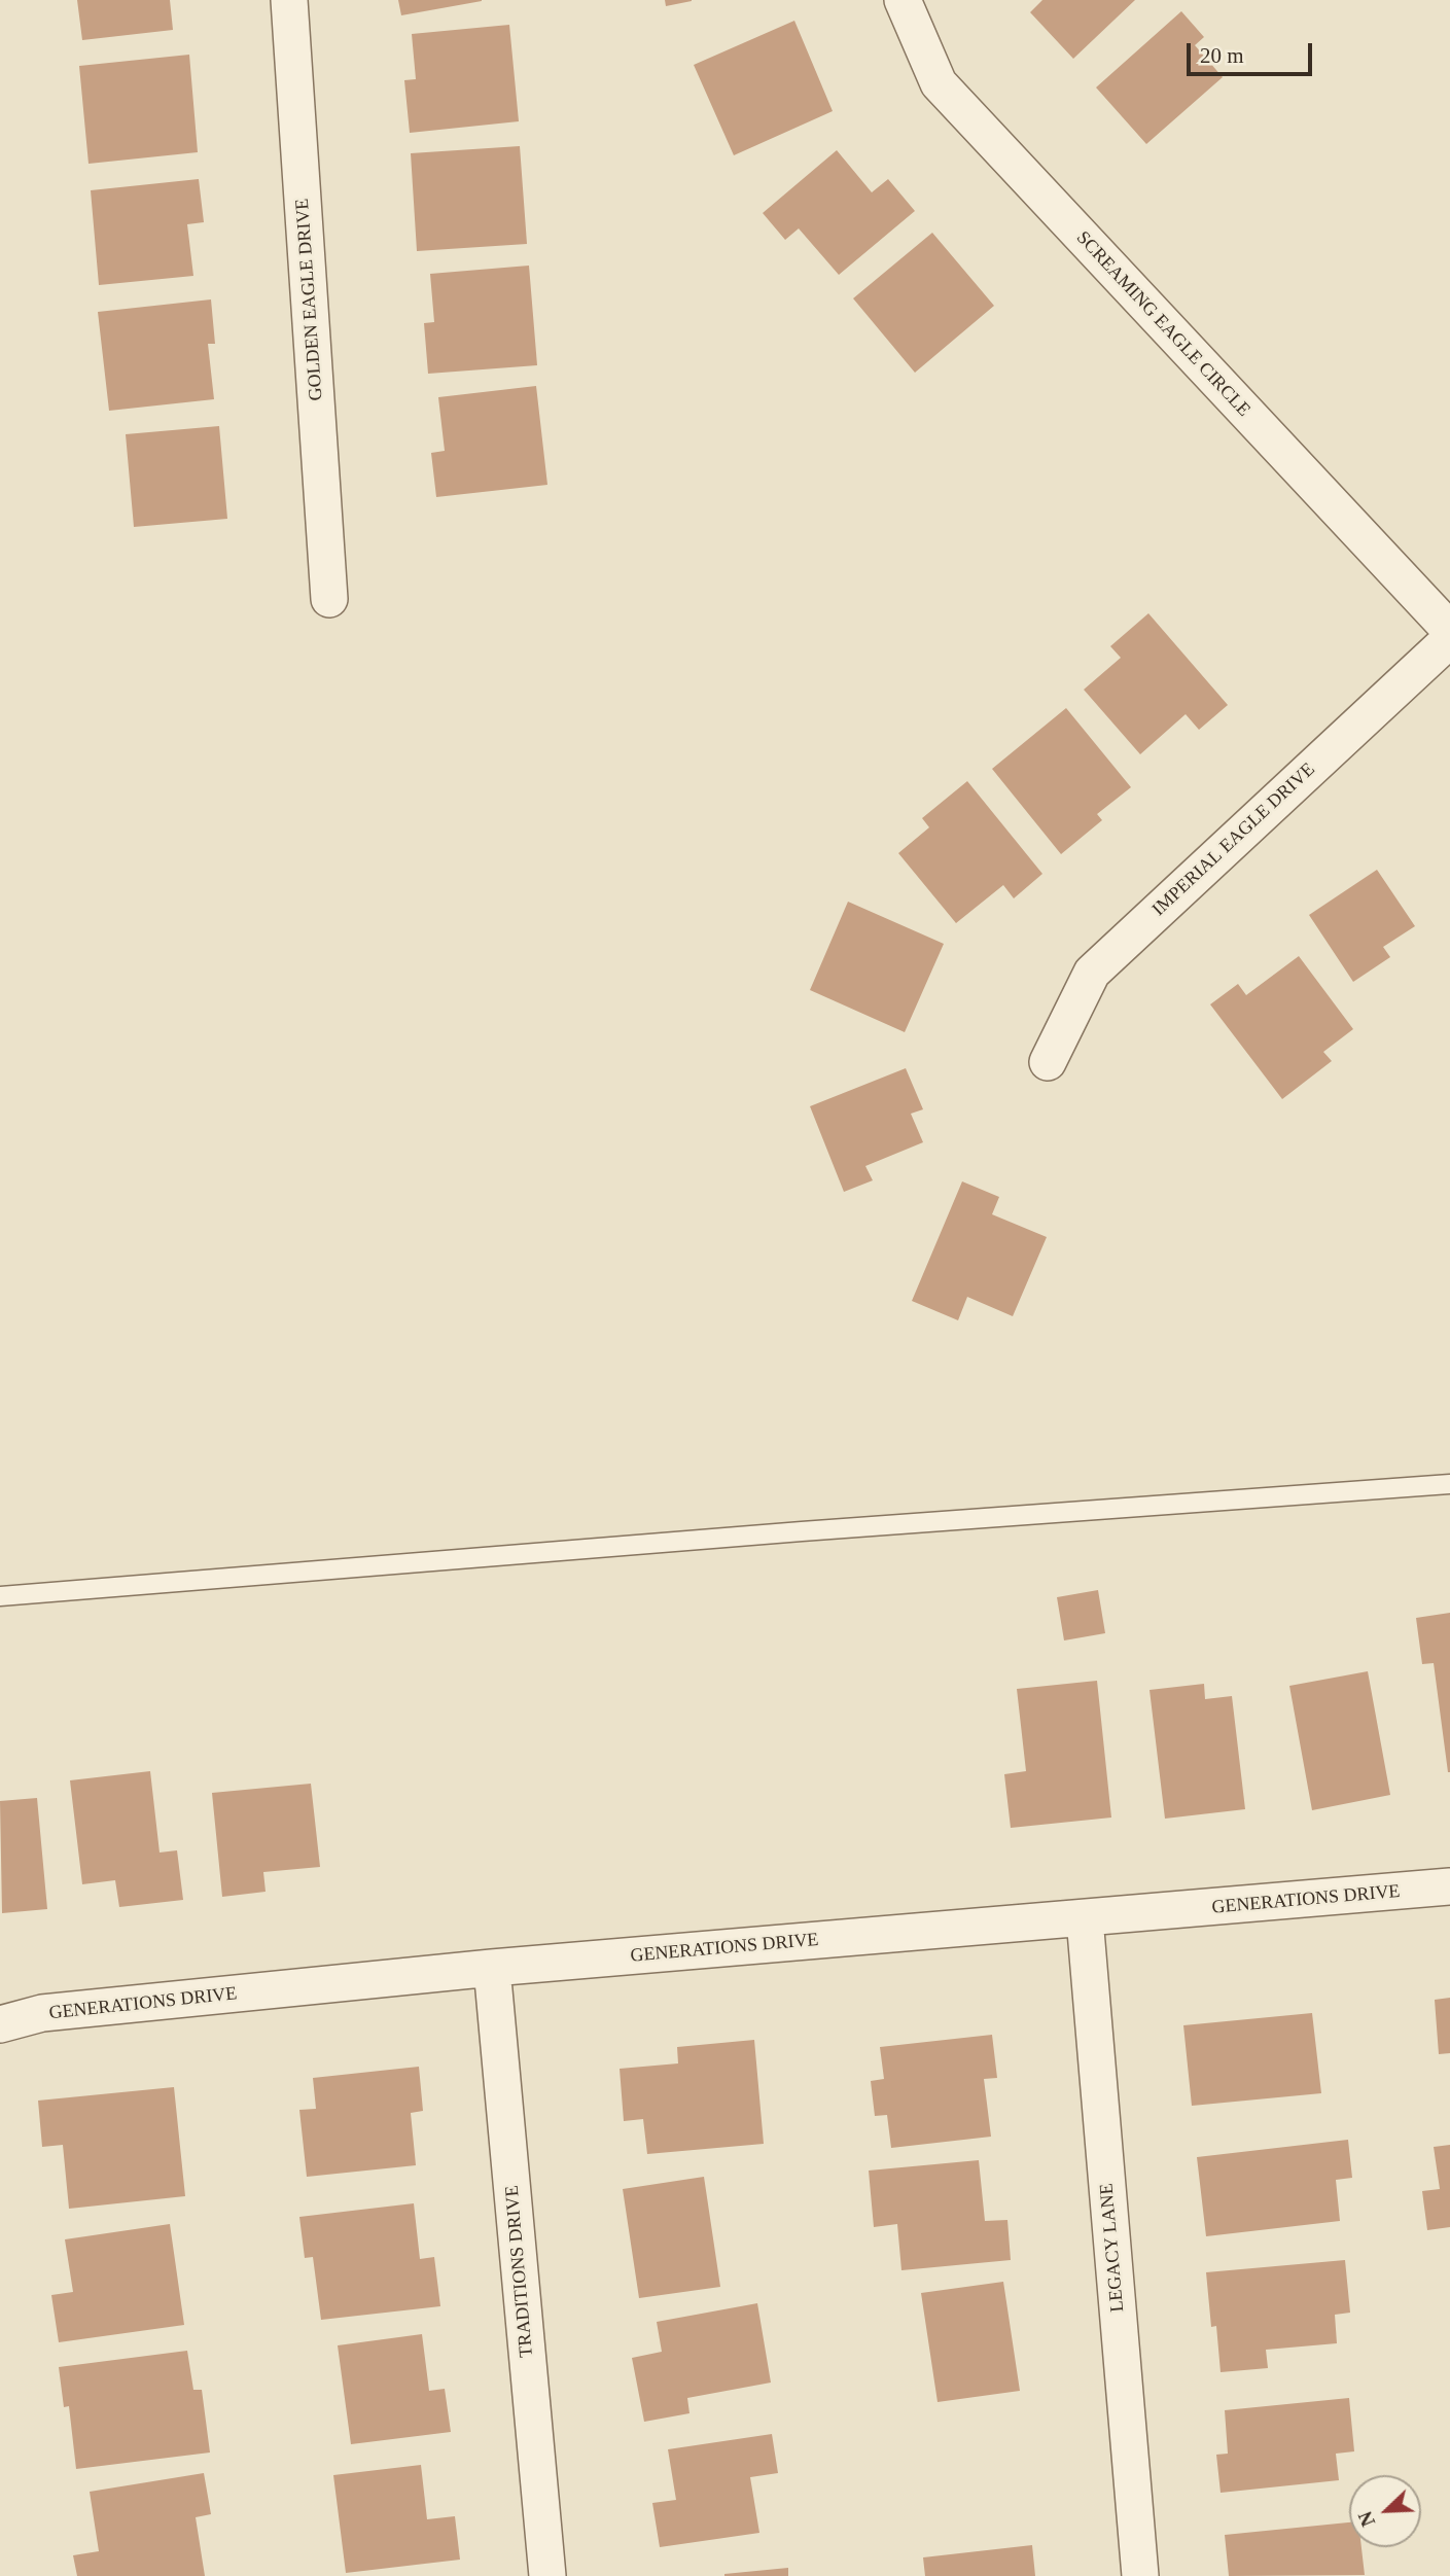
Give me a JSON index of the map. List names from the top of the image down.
{
  "streets": {
    "street": [
      "GOLDEN EAGLE DRIVE",
      "SCREAMING EAGLE CIRCLE",
      "IMPERIAL EAGLE DRIVE",
      "GENERATIONS DRIVE",
      "LEGACY LANE",
      "TRADITIONS DRIVE"
    ]
  },
  "crossings": [
    ["GENERATIONS DRIVE", "LEGACY LANE"],
    ["GENERATIONS DRIVE", "TRADITIONS DRIVE"]
  ],
  "scale_bar": "20 m",
  "north": "bottom left"
}
